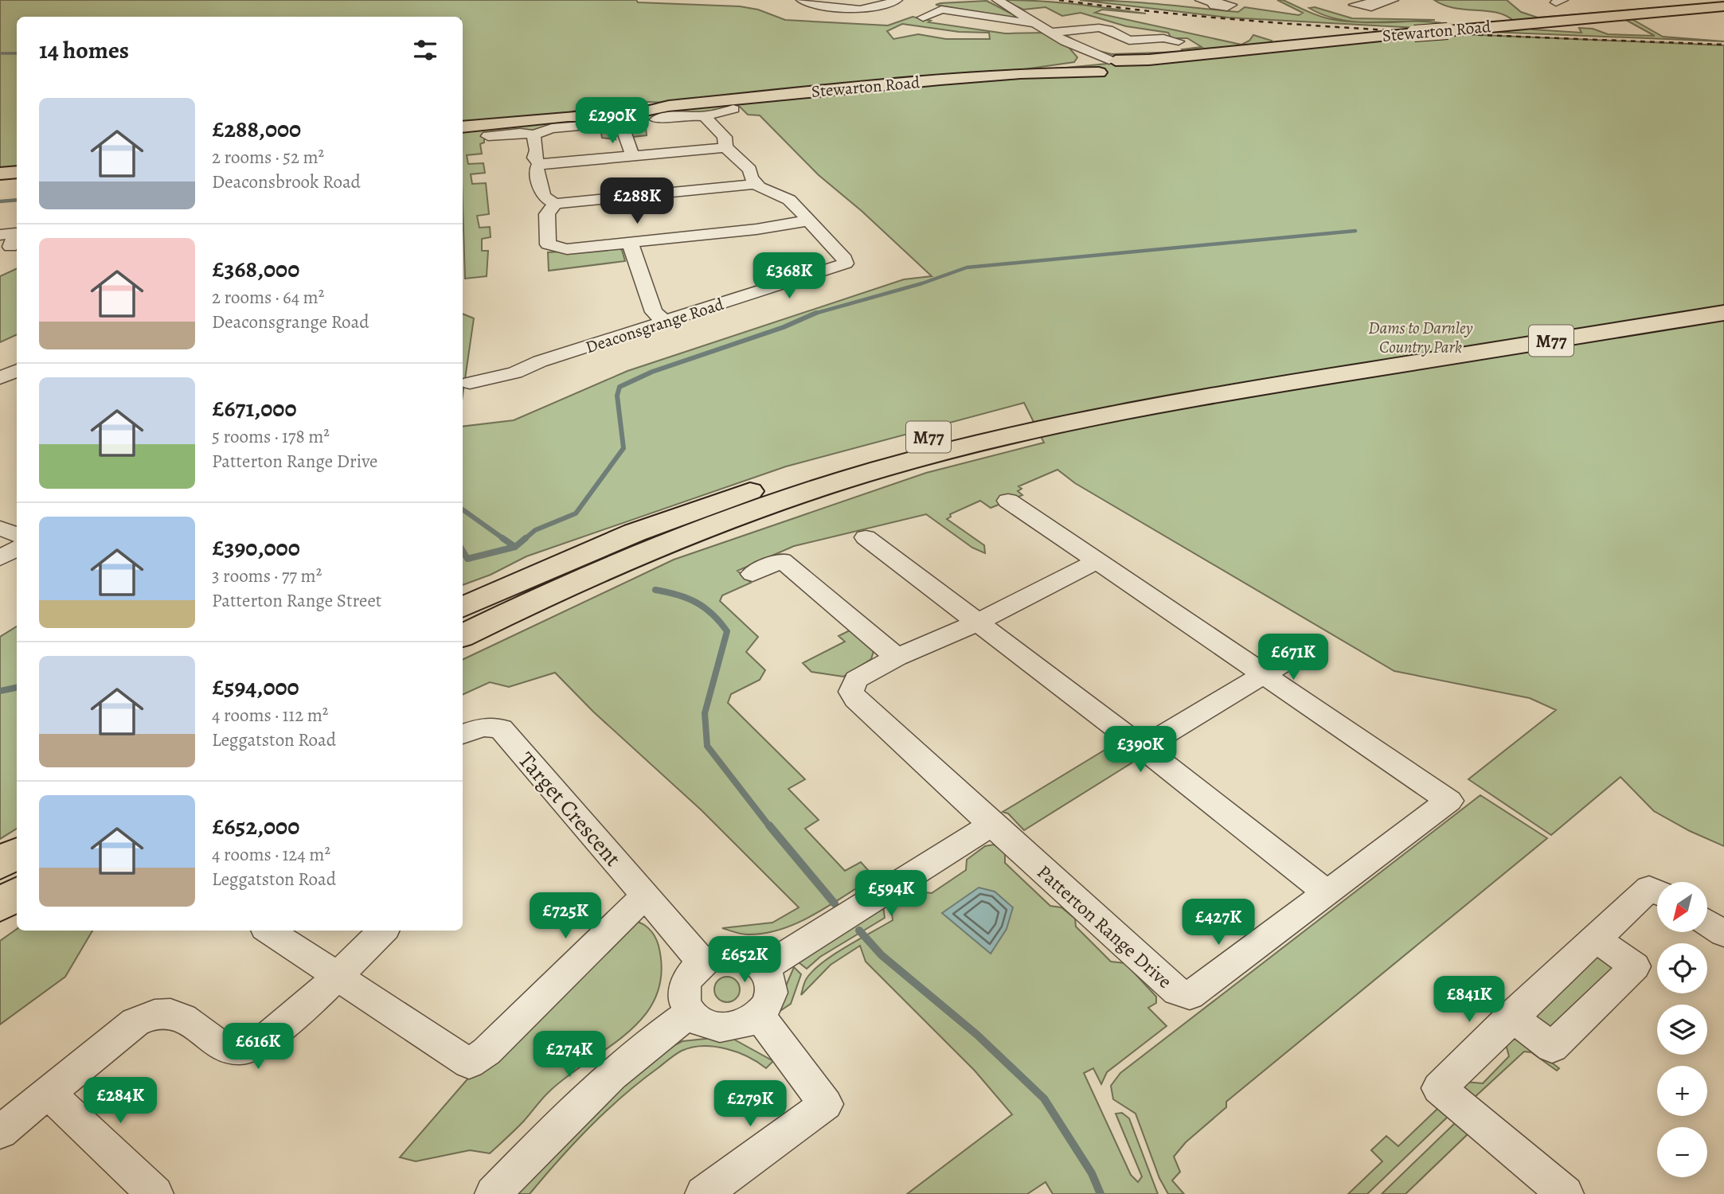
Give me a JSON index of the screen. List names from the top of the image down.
{
  "streets": {
    "main road": ["Stewarton Road", "M77"],
    "street": ["Deaconsgrange Road", "Target Crescent", "Patterton Range Drive"]
  },
  "parks": ["Dams to Darnley Country Park"],
  "north": "bottom left",
  "page": {
    "heading": "14 homes",
    "list": [
      {
        "name": "£288,000",
        "note": "2 rooms · 52 m² · Deaconsbrook Road"
      },
      {
        "name": "£368,000",
        "note": "2 rooms · 64 m² · Deaconsgrange Road"
      },
      {
        "name": "£671,000",
        "note": "5 rooms · 178 m² · Patterton Range Drive"
      },
      {
        "name": "£390,000",
        "note": "3 rooms · 77 m² · Patterton Range Street"
      },
      {
        "name": "£594,000",
        "note": "4 rooms · 112 m² · Leggatston Road"
      },
      {
        "name": "£652,000",
        "note": "4 rooms · 124 m² · Leggatston Road"
      }
    ],
    "price": [
      "£290K",
      "£288K",
      "£368K",
      "£671K",
      "£390K",
      "£594K",
      "£725K",
      "£427K",
      "£652K",
      "£841K",
      "£616K",
      "£274K",
      "£284K",
      "£279K"
    ],
    "map_buttons": ["+", "−"]
  }
}
